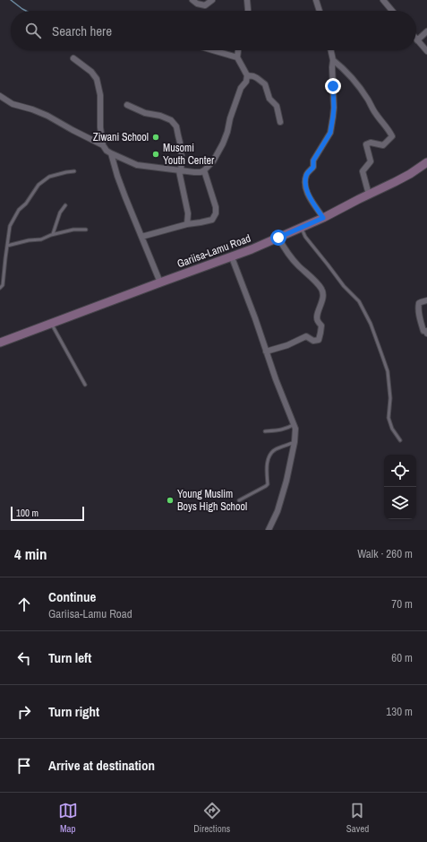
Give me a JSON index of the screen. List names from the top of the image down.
{
  "streets": {
    "street": ["Gariisa-Lamu Road"]
  },
  "places": ["Ziwani School", "Musomi Youth Center", "Young Muslim Boys High School"],
  "scale_bar": "100 m",
  "page": {
    "search": "Search here",
    "scale": "100 m",
    "heading": ["4 min", "Walk · 260 m"],
    "list": [
      ["Continue", "Gariisa-Lamu Road", "70 m"],
      ["Turn left", "60 m"],
      ["Turn right", "130 m"],
      "Arrive at destination"
    ],
    "nav": ["Map", "Directions", "Saved"]
  }
}
